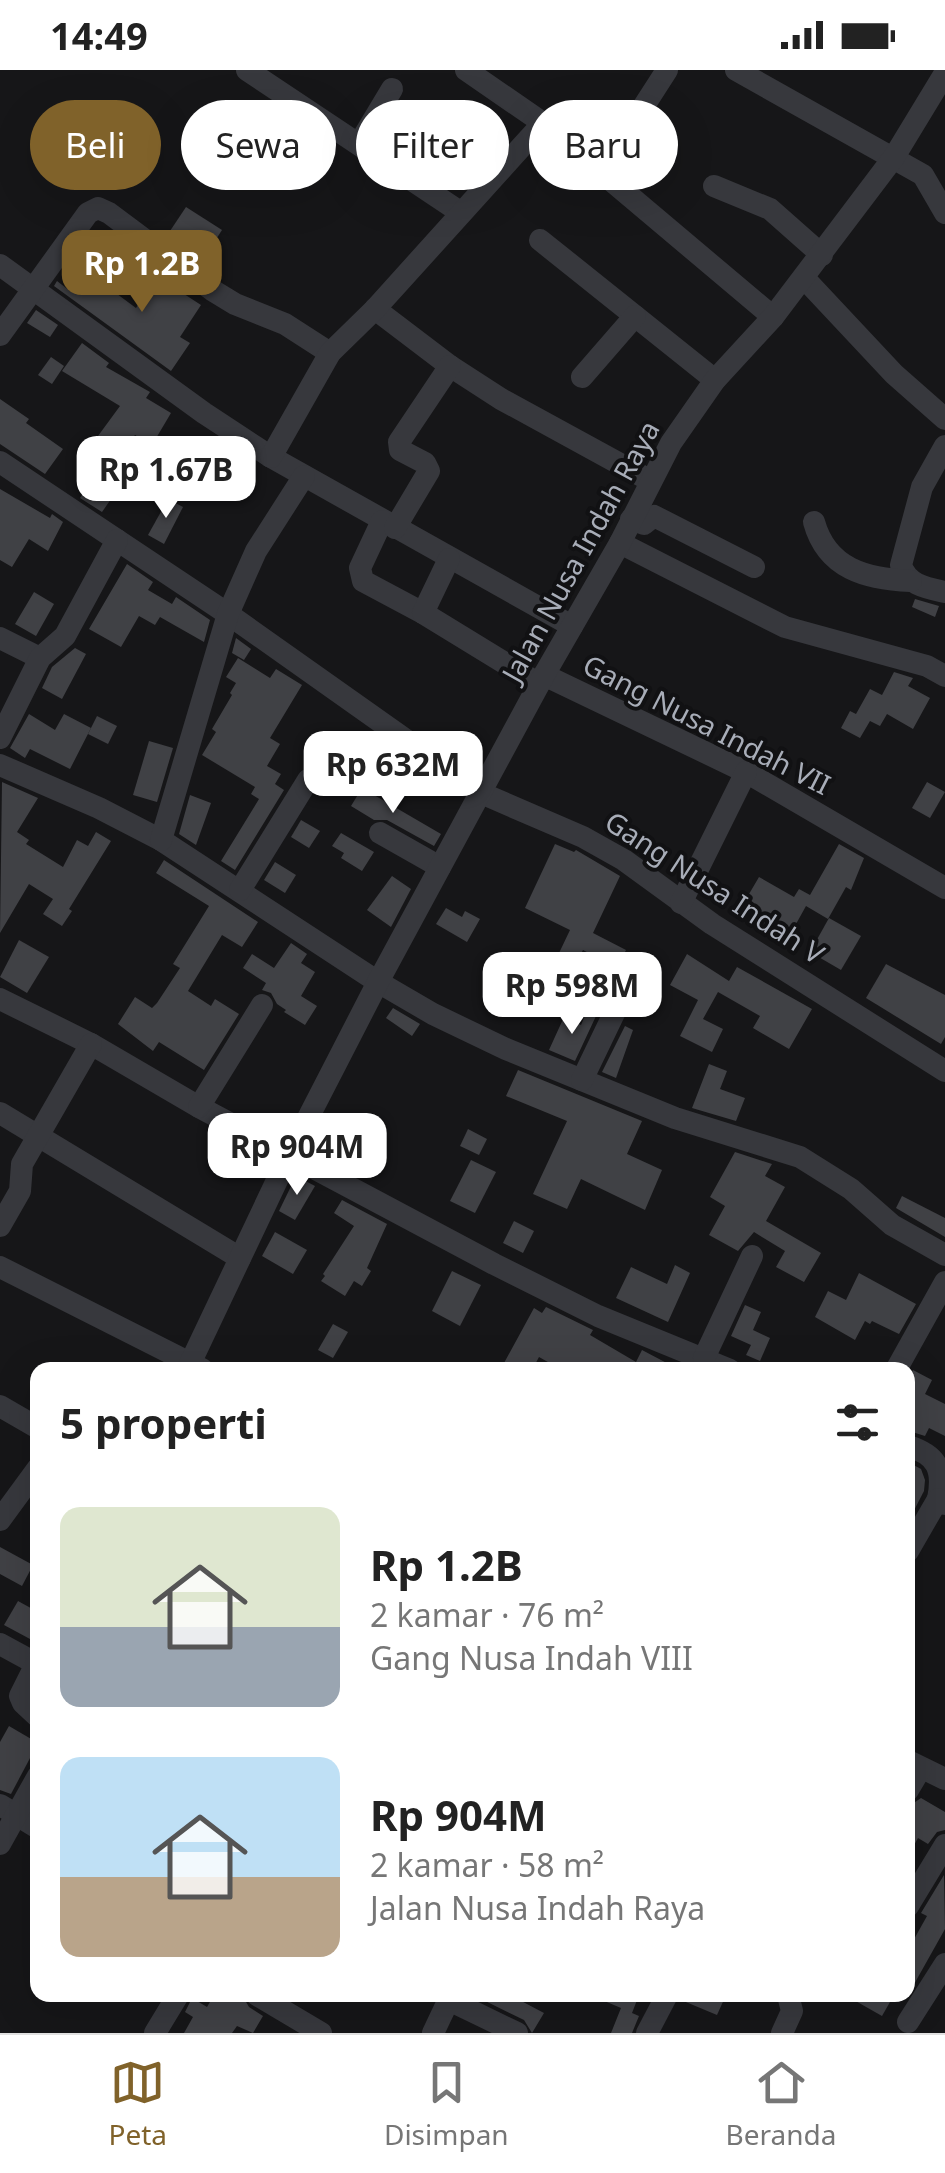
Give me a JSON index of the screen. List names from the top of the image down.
{
  "streets": {
    "street": ["Jalan Nusa Indah Raya", "Gang Nusa Indah VII", "Gang Nusa Indah V"]
  },
  "crossings": [
    ["Jalan Nusa Indah Raya", "Gang Nusa Indah VII"],
    ["Jalan Nusa Indah Raya", "Gang Nusa Indah V"]
  ],
  "page": {
    "status": "14:49",
    "chip": [
      "Beli",
      "Sewa",
      "Filter",
      "Baru"
    ],
    "price": [
      "Rp 1.2B",
      "Rp 1.67B",
      "Rp 632M",
      "Rp 598M",
      "Rp 904M"
    ],
    "heading": "5 properti",
    "list": [
      {
        "name": "Rp 1.2B",
        "note": "2 kamar · 76 m² · Gang Nusa Indah VIII"
      },
      {
        "name": "Rp 904M",
        "note": "2 kamar · 58 m² · Jalan Nusa Indah Raya"
      }
    ],
    "tabs": ["Peta", "Disimpan", "Beranda"]
  }
}
